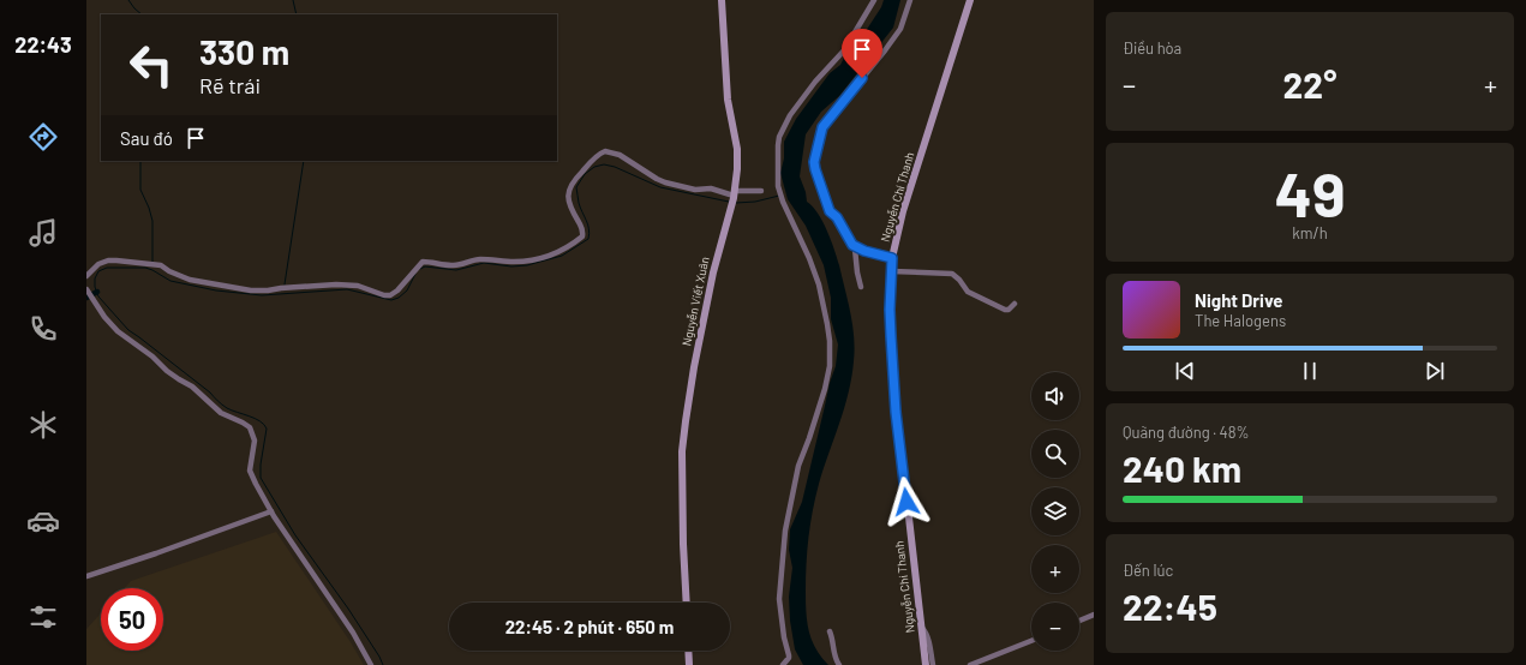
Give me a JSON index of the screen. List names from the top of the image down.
{
  "streets": {
    "main road": ["Nguyễn Chí Thanh", "Nguyễn Viết Xuân"]
  },
  "page": {
    "tabs": "22:43",
    "tile": [
      "Điều hòa",
      ["49", "km/h"],
      ["Quãng đường · 48%", "240 km"],
      ["Đến lúc", "22:45"]
    ],
    "turn": ["330 m", "Rẽ trái"],
    "heat": ["−", "22°", "+"],
    "then": "Sau đó",
    "song": ["Night Drive", "The Halogens"],
    "map_buttons": ["+", "−"],
    "limit": "50",
    "trip": "22:45 · 2 phút · 650 m"
  }
}
